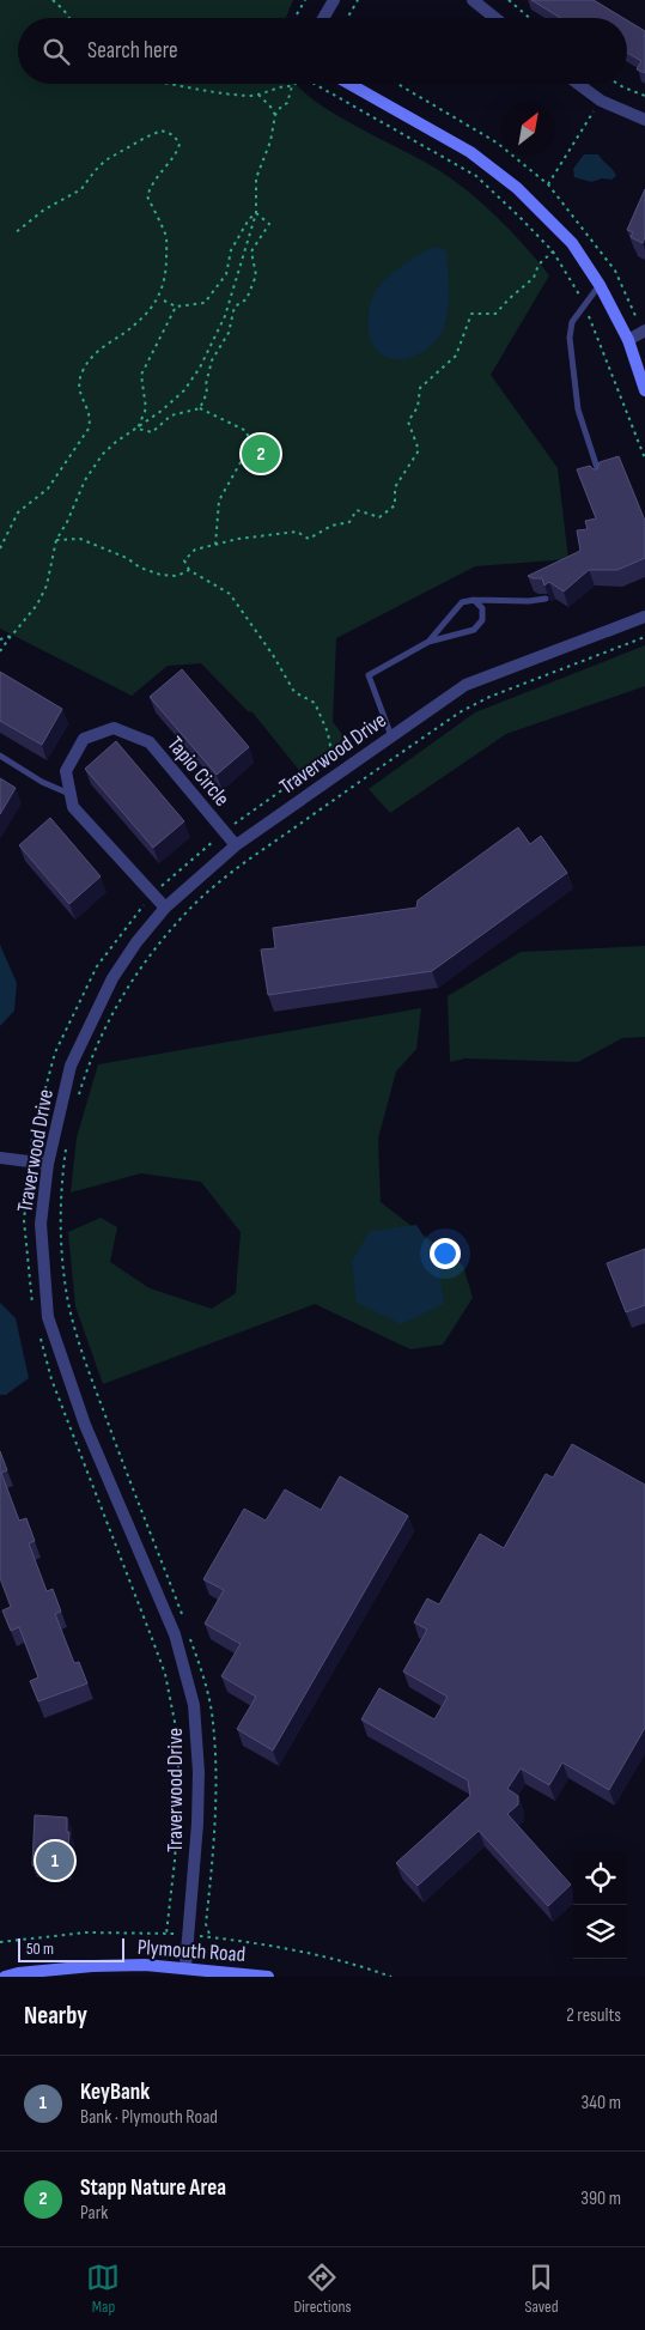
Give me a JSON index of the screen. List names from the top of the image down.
{
  "streets": {
    "street": ["Traverwood Drive", "Tapio Circle", "Plymouth Road"]
  },
  "crossings": [
    ["Traverwood Drive", "Tapio Circle"],
    ["Traverwood Drive", "Plymouth Road"]
  ],
  "scale_bar": "50 m",
  "north": "top right",
  "page": {
    "search": "Search here",
    "pins": ["2", "1"],
    "scale": "50 m",
    "heading": ["Nearby", "2 results"],
    "list": [
      {
        "mark": "1",
        "name": "KeyBank",
        "note": "Bank · Plymouth Road",
        "value": "340 m"
      },
      {
        "mark": "2",
        "name": "Stapp Nature Area",
        "note": "Park",
        "value": "390 m"
      }
    ],
    "nav": ["Map", "Directions", "Saved"]
  }
}
